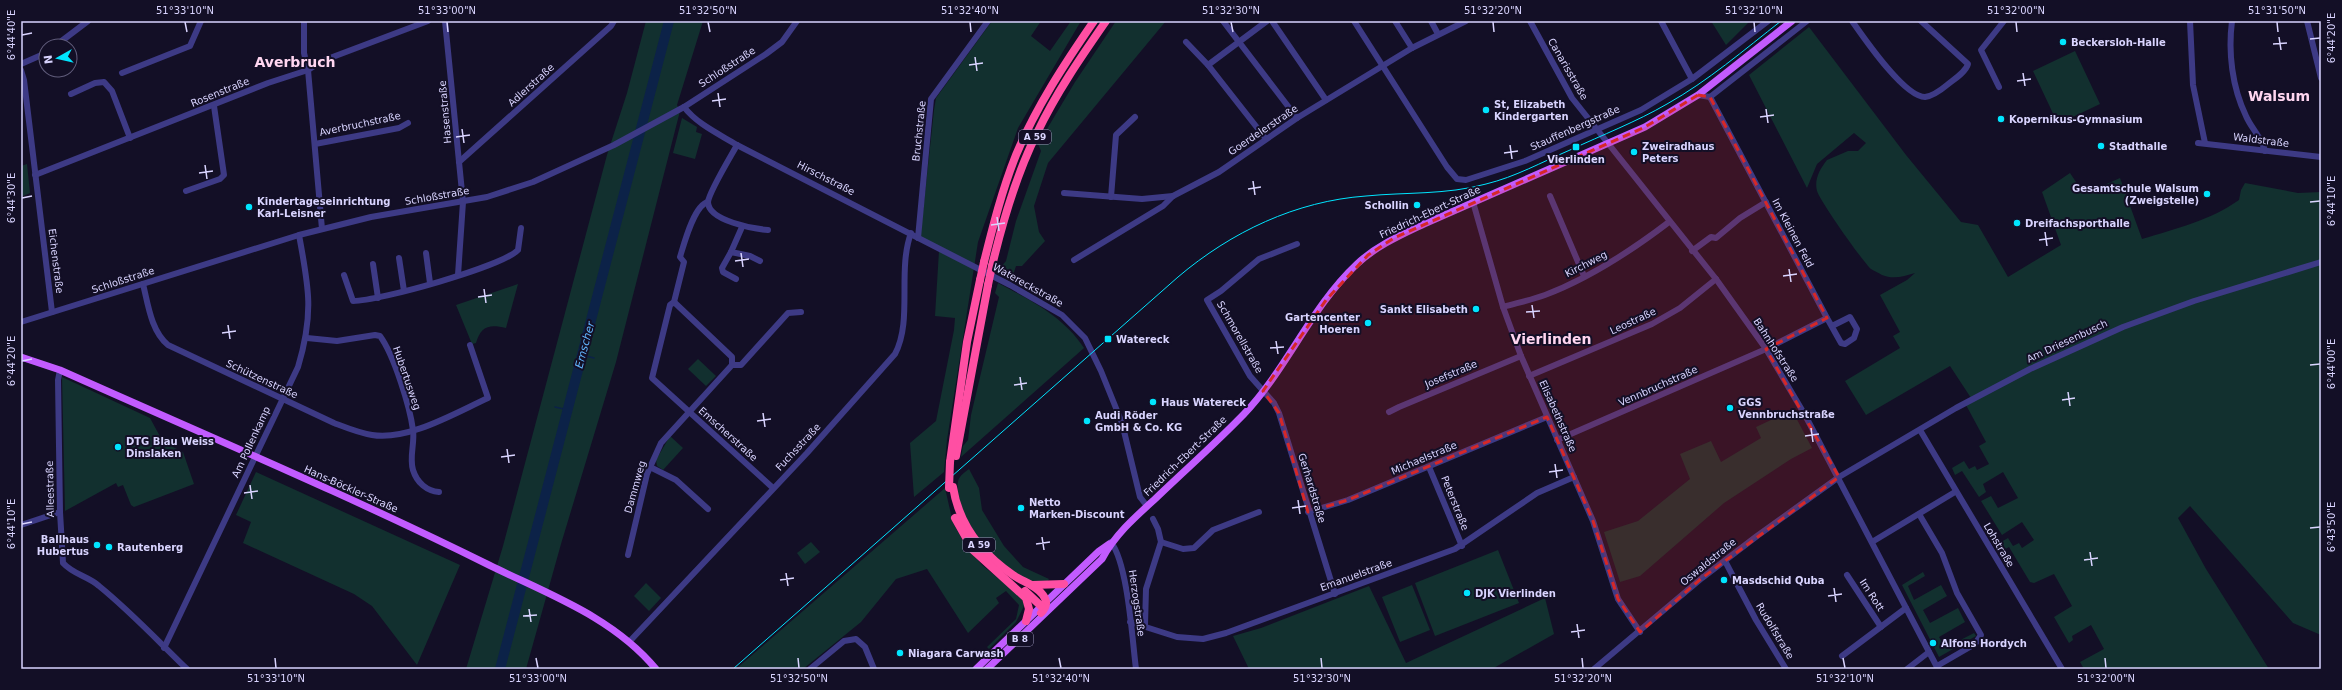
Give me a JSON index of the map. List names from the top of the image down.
{
  "streets": {
    "highway": ["A 59"],
    "main road": ["Friedrich-Ebert-Straße", "Hans-Böckler-Straße", "B 8"],
    "street": [
      "Schloßstraße",
      "Canarisstraße",
      "Adlerstraße",
      "Rosenstraße",
      "Hasenstraße",
      "Averbruchstraße",
      "Stauffenbergstraße",
      "Goerdelerstraße",
      "Bruchstraße",
      "Waldstraße",
      "Hirschstraße",
      "Im Kleinen Feld",
      "Eichenstraße",
      "Kirchweg",
      "Watereckstraße",
      "Leostraße",
      "Schmorellstraße",
      "Am Driesenbusch",
      "Bahnhofstraße",
      "Josefstraße",
      "Hubertusweg",
      "Schützenstraße",
      "Vennbruchstraße",
      "Elisabethstraße",
      "Emscherstraße",
      "Am Pollenkamp",
      "Fuchsstraße",
      "Michaelstraße",
      "Dammweg",
      "Gerhardstraße",
      "Alleestraße",
      "Peterstraße",
      "Lohstraße",
      "Oswaldstraße",
      "Emanuelstraße",
      "Im Rott",
      "Herzogstraße",
      "Rudolfstraße"
    ]
  },
  "crossings": [
    ["Schloßstraße", "Hasenstraße"],
    ["Schloßstraße", "Averbruchstraße"],
    ["Schloßstraße", "Hirschstraße"],
    ["Schloßstraße", "Eichenstraße"],
    ["Schloßstraße", "Schützenstraße"],
    ["Schloßstraße", "Am Pollenkamp"],
    ["Canarisstraße", "Stauffenbergstraße"],
    ["Canarisstraße", "Friedrich-Ebert-Straße"],
    ["Canarisstraße", "Bahnhofstraße"],
    ["Adlerstraße", "Hasenstraße"],
    ["Rosenstraße", "Averbruchstraße"],
    ["Rosenstraße", "Eichenstraße"],
    ["Stauffenbergstraße", "Goerdelerstraße"],
    ["Bruchstraße", "Hirschstraße"],
    ["Hirschstraße", "Watereckstraße"],
    ["Hirschstraße", "Fuchsstraße"],
    ["Friedrich-Ebert-Straße", "Watereckstraße"],
    ["Friedrich-Ebert-Straße", "Schmorellstraße"],
    ["Friedrich-Ebert-Straße", "Bahnhofstraße"],
    ["Friedrich-Ebert-Straße", "Elisabethstraße"],
    ["Friedrich-Ebert-Straße", "Gerhardstraße"],
    ["Friedrich-Ebert-Straße", "Herzogstraße"],
    ["Kirchweg", "Bahnhofstraße"],
    ["Kirchweg", "Elisabethstraße"],
    ["Leostraße", "Bahnhofstraße"],
    ["Leostraße", "Elisabethstraße"],
    ["Schmorellstraße", "Gerhardstraße"],
    ["Am Driesenbusch", "Bahnhofstraße"],
    ["Am Driesenbusch", "Lohstraße"],
    ["Am Driesenbusch", "Oswaldstraße"],
    ["Bahnhofstraße", "Vennbruchstraße"],
    ["Bahnhofstraße", "Oswaldstraße"],
    ["Josefstraße", "Elisabethstraße"],
    ["Hubertusweg", "Schützenstraße"],
    ["Hubertusweg", "Am Pollenkamp"],
    ["Schützenstraße", "Am Pollenkamp"],
    ["Vennbruchstraße", "Elisabethstraße"],
    ["Elisabethstraße", "Michaelstraße"],
    ["Elisabethstraße", "Oswaldstraße"],
    ["Elisabethstraße", "Emanuelstraße"],
    ["Emscherstraße", "Fuchsstraße"],
    ["Emscherstraße", "Dammweg"],
    ["Am Pollenkamp", "Alleestraße"],
    ["Am Pollenkamp", "Hans-Böckler-Straße"],
    ["Fuchsstraße", "Hans-Böckler-Straße"],
    ["Michaelstraße", "Gerhardstraße"],
    ["Michaelstraße", "Peterstraße"],
    ["Gerhardstraße", "Emanuelstraße"],
    ["Alleestraße", "Hans-Böckler-Straße"],
    ["Peterstraße", "Emanuelstraße"],
    ["Oswaldstraße", "Rudolfstraße"],
    ["Emanuelstraße", "Herzogstraße"]
  ],
  "districts": ["Averbruch", "Walsum", "Vierlinden"],
  "water": ["Emscher"],
  "places": {
    "other": [
      "Beckersloh-Halle",
      "St, Elizabeth Kindergarten",
      "Kopernikus-Gymnasium",
      "Stadthalle",
      "Zweiradhaus Peters",
      "Gesamtschule Walsum (Zweigstelle)",
      "Schollin",
      "Kindertageseinrichtung Karl-Leisner",
      "Dreifachsporthalle",
      "Sankt Elisabeth",
      "Gartencenter Hoeren",
      "Haus Watereck",
      "GGS Vennbruchstraße",
      "Audi Röder GmbH & Co. KG",
      "DTG Blau Weiss Dinslaken",
      "Netto Marken-Discount",
      "Ballhaus Hubertus",
      "Rautenberg",
      "Masdschid Quba",
      "DJK Vierlinden",
      "Alfons Hordych",
      "Niagara Carwash"
    ],
    "transit": ["Vierlinden", "Watereck"]
  },
  "north": "left",
  "coordinates": [
    "51°33'10\"N",
    "51°33'00\"N",
    "51°32'50\"N",
    "51°32'40\"N",
    "51°32'30\"N",
    "51°32'20\"N",
    "51°32'10\"N",
    "51°32'00\"N",
    "51°31'50\"N",
    "6°44'40\"E",
    "6°44'20\"E",
    "6°44'30\"E",
    "6°44'10\"E",
    "6°44'00\"E",
    "6°43'50\"E"
  ]
}
